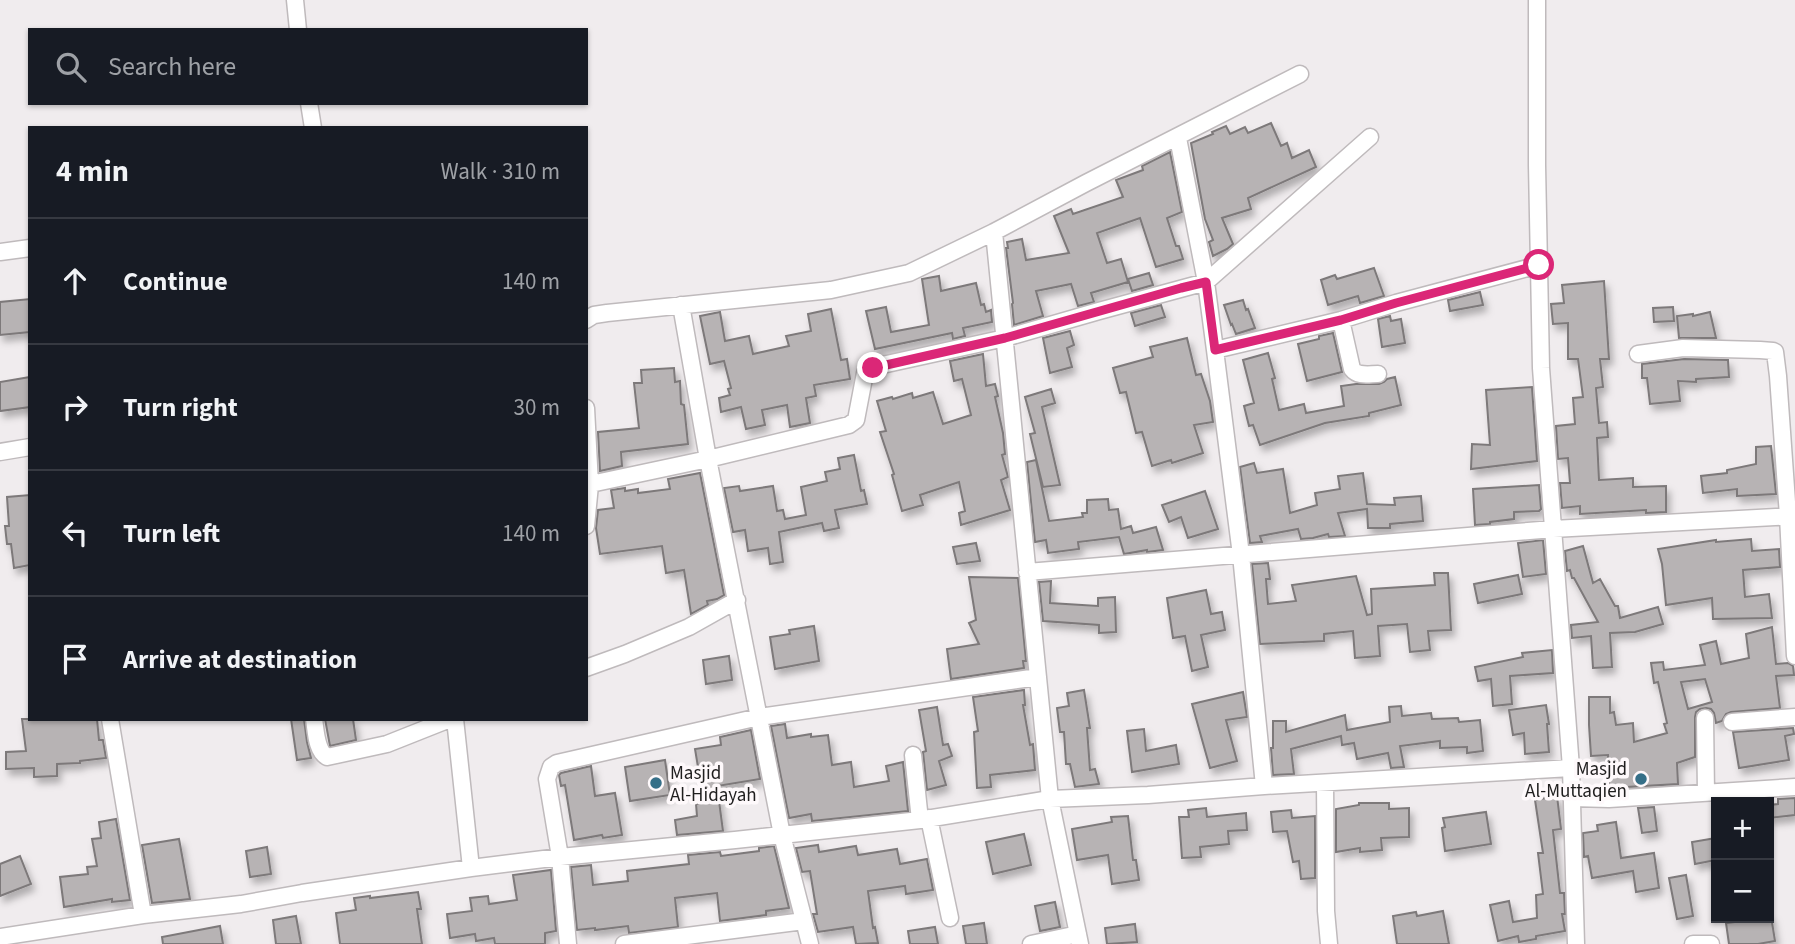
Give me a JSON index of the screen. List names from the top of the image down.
{
  "places": ["Masjid Al-Muttaqien", "Masjid Al-Hidayah"],
  "page": {
    "search": "Search here",
    "heading": ["4 min", "Walk · 310 m"],
    "list": [
      ["Continue", "140 m"],
      ["Turn right", "30 m"],
      ["Turn left", "140 m"],
      "Arrive at destination"
    ],
    "map_buttons": ["+", "−"]
  }
}
